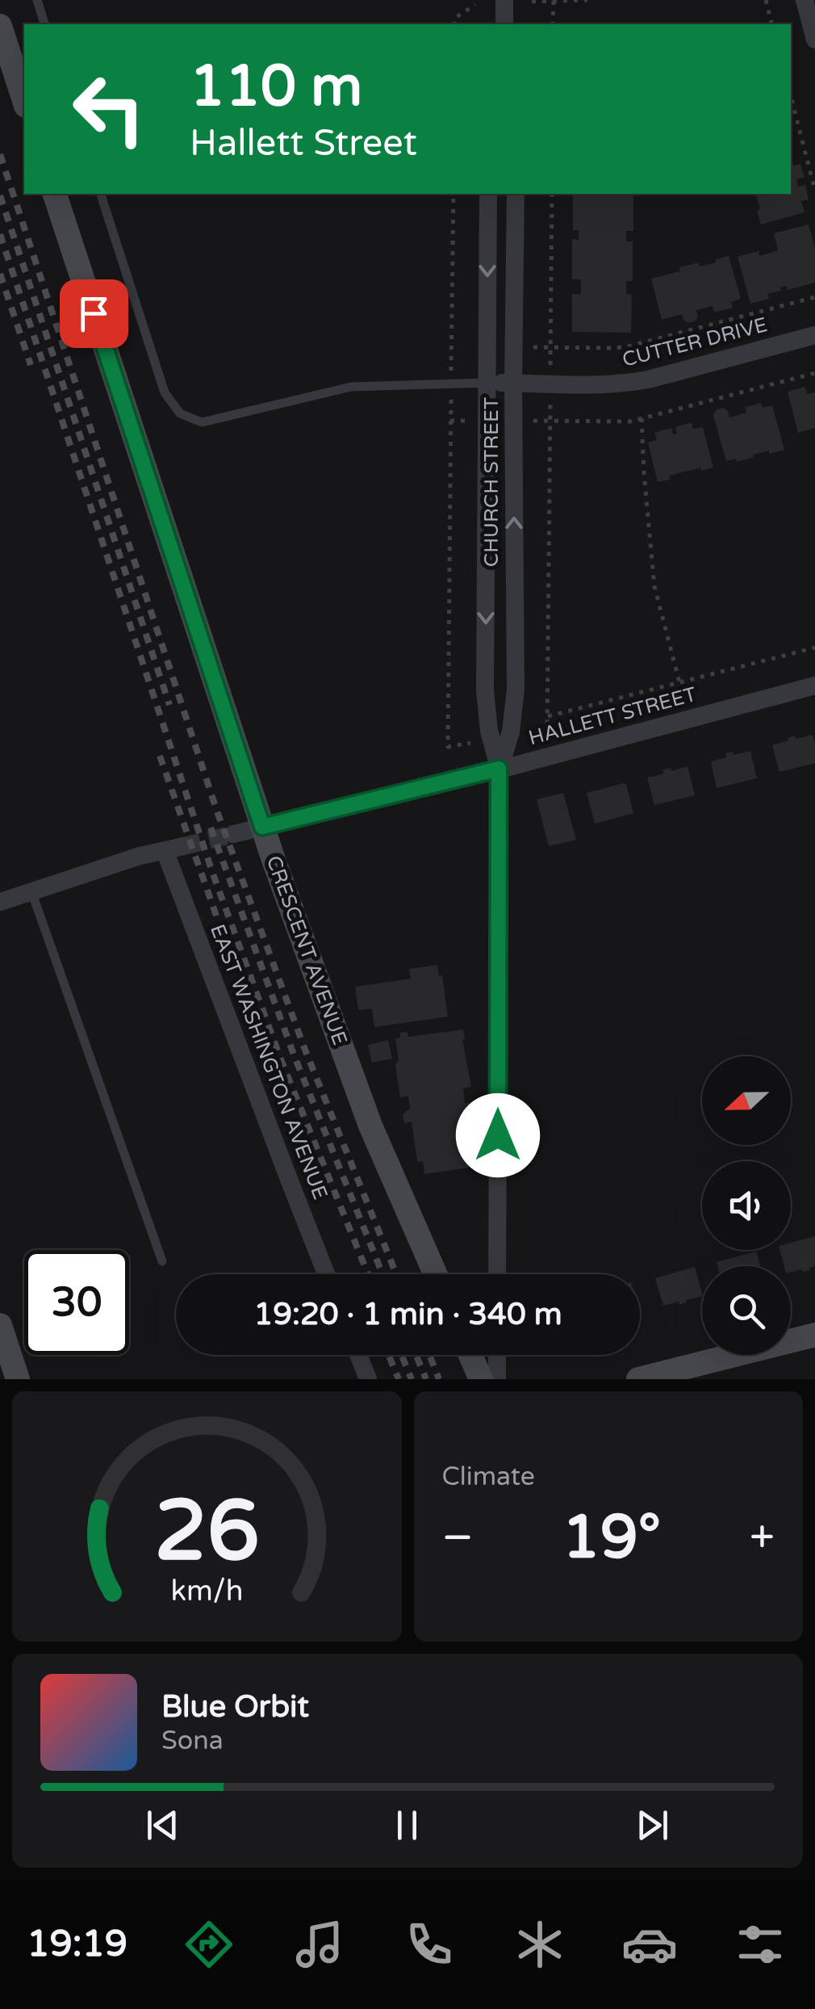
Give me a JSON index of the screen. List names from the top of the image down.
{
  "streets": {
    "street": [
      "CUTTER DRIVE",
      "CHURCH STREET",
      "HALLETT STREET",
      "CRESCENT AVENUE",
      "EAST WASHINGTON AVENUE"
    ]
  },
  "crossings": [
    ["CUTTER DRIVE", "CHURCH STREET"],
    ["CHURCH STREET", "HALLETT STREET"],
    ["HALLETT STREET", "CRESCENT AVENUE"]
  ],
  "north": "left",
  "page": {
    "turn": ["110 m", "Hallett Street"],
    "limit": "30",
    "trip": "19:20 · 1 min · 340 m",
    "tile": "Climate",
    "heat": ["−", "19°", "+"],
    "song": ["Blue Orbit", "Sona"],
    "tabs": "19:19",
    "gauge": ["26", "km/h"]
  }
}
